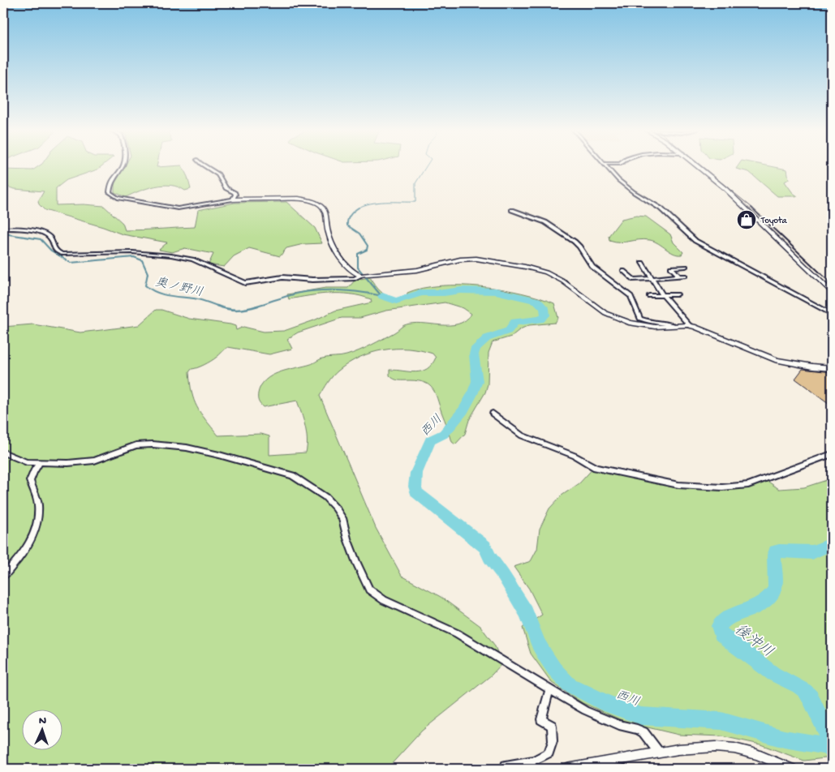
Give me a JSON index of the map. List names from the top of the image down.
{
  "water": ["奥ノ野川", "西川", "後沖川"],
  "places": {
    "shop": ["Toyota"]
  },
  "north": "top"
}
